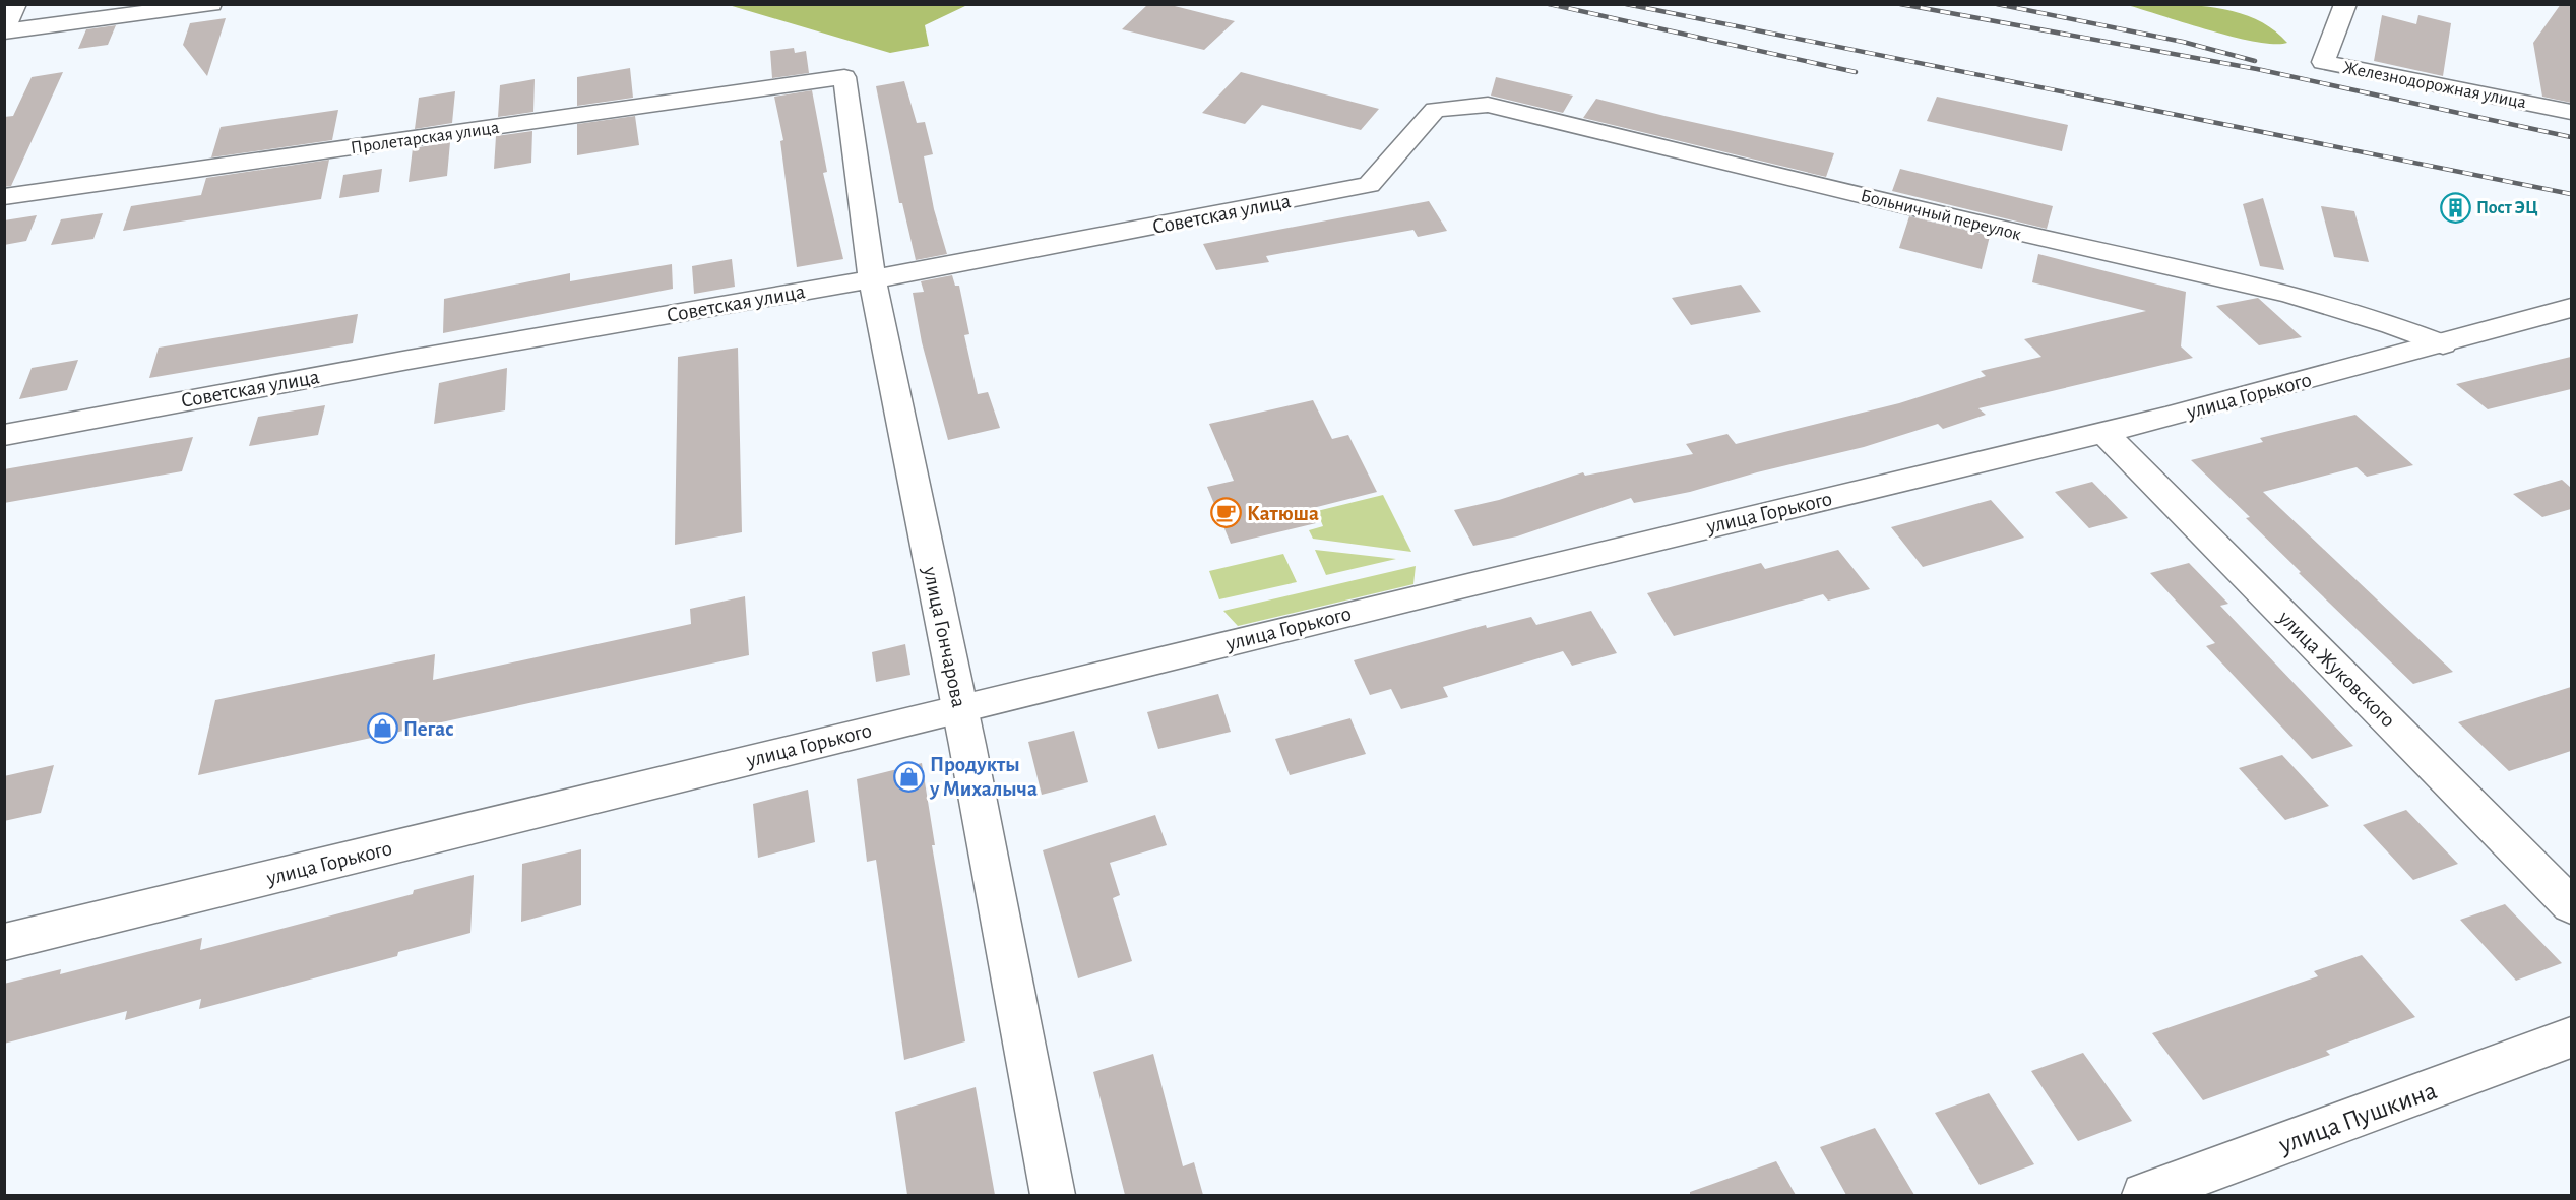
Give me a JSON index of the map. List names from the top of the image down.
{
  "streets": {
    "street": [
      "Железнодорожная улица",
      "Пролетарская улица",
      "Советская улица",
      "Больничный переулок",
      "улица Горького",
      "улица Гончарова",
      "улица Жуковского",
      "улица Пушкина"
    ]
  },
  "crossings": [
    ["Пролетарская улица", "улица Гончарова"],
    ["Советская улица", "Больничный переулок"],
    ["Советская улица", "улица Гончарова"],
    ["Больничный переулок", "улица Горького"],
    ["улица Горького", "улица Гончарова"],
    ["улица Горького", "улица Жуковского"]
  ],
  "places": {
    "building": ["Пост ЭЦ"],
    "cafe": ["Катюша"],
    "shop": ["Пегас", "Продукты у Михалыча"]
  }
}
